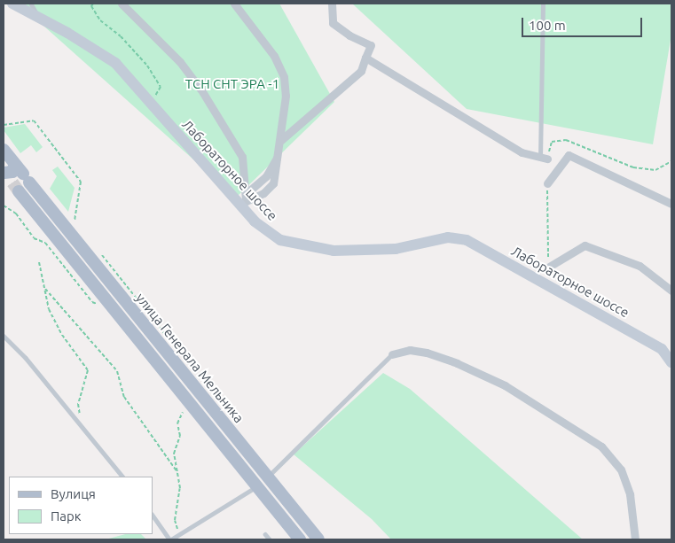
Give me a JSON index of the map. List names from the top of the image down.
{
  "streets": {
    "main road": ["Лабораторное шоссе", "улица Генерала Мельника"]
  },
  "parks": ["ТСН СНТ ЭРА -1"],
  "legend": ["Вулиця", "Парк"],
  "scale_bar": "100 m"
}
